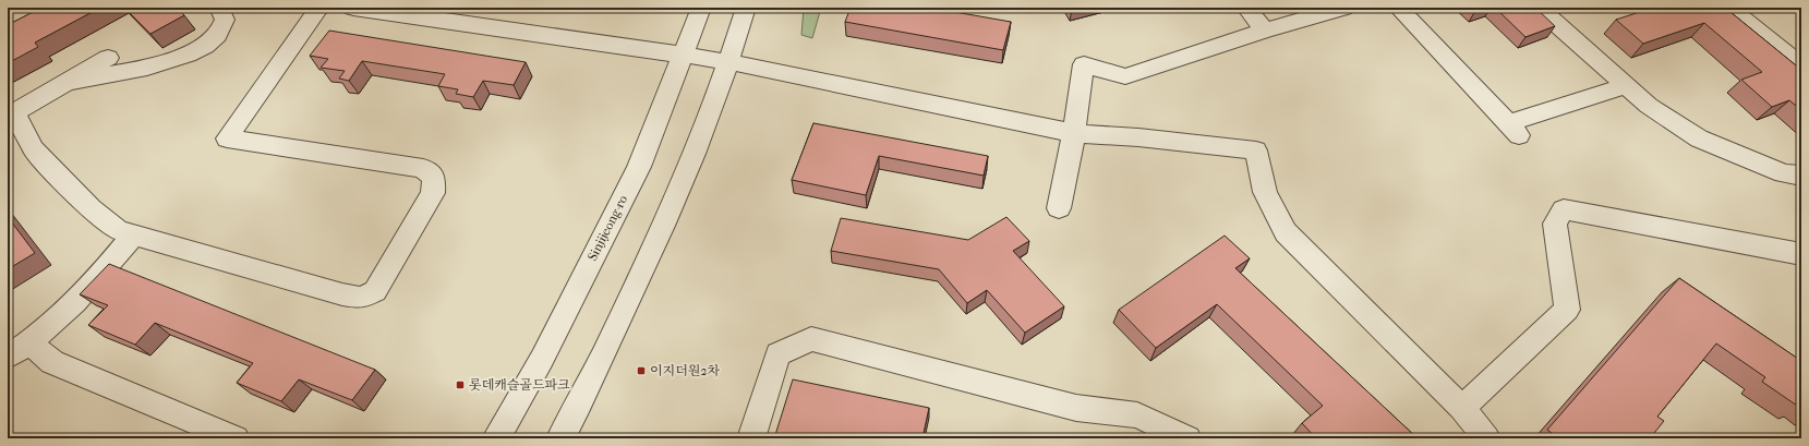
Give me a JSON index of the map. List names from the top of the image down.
{
  "streets": {
    "street": ["Sinjijeong-ro"]
  },
  "places": {
    "transit": ["이지더원2차", "롯데캐슬골드파크"]
  }
}
